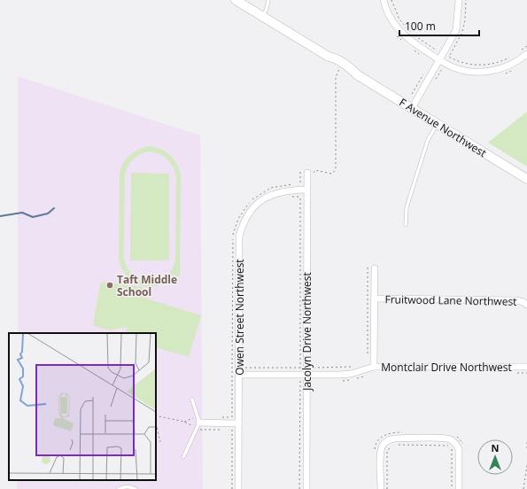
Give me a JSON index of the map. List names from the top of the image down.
{
  "streets": {
    "main road": ["F Avenue Northwest"],
    "street": [
      "Fruitwood Lane Northwest",
      "Owen Street Northwest",
      "Jacolyn Drive Northwest",
      "Montclair Drive Northwest"
    ]
  },
  "crossings": [
    ["Owen Street Northwest", "Jacolyn Drive Northwest"],
    ["Owen Street Northwest", "Montclair Drive Northwest"],
    ["Jacolyn Drive Northwest", "Montclair Drive Northwest"]
  ],
  "places": ["Taft Middle School"],
  "scale_bar": "100 m",
  "north": "top"
}
